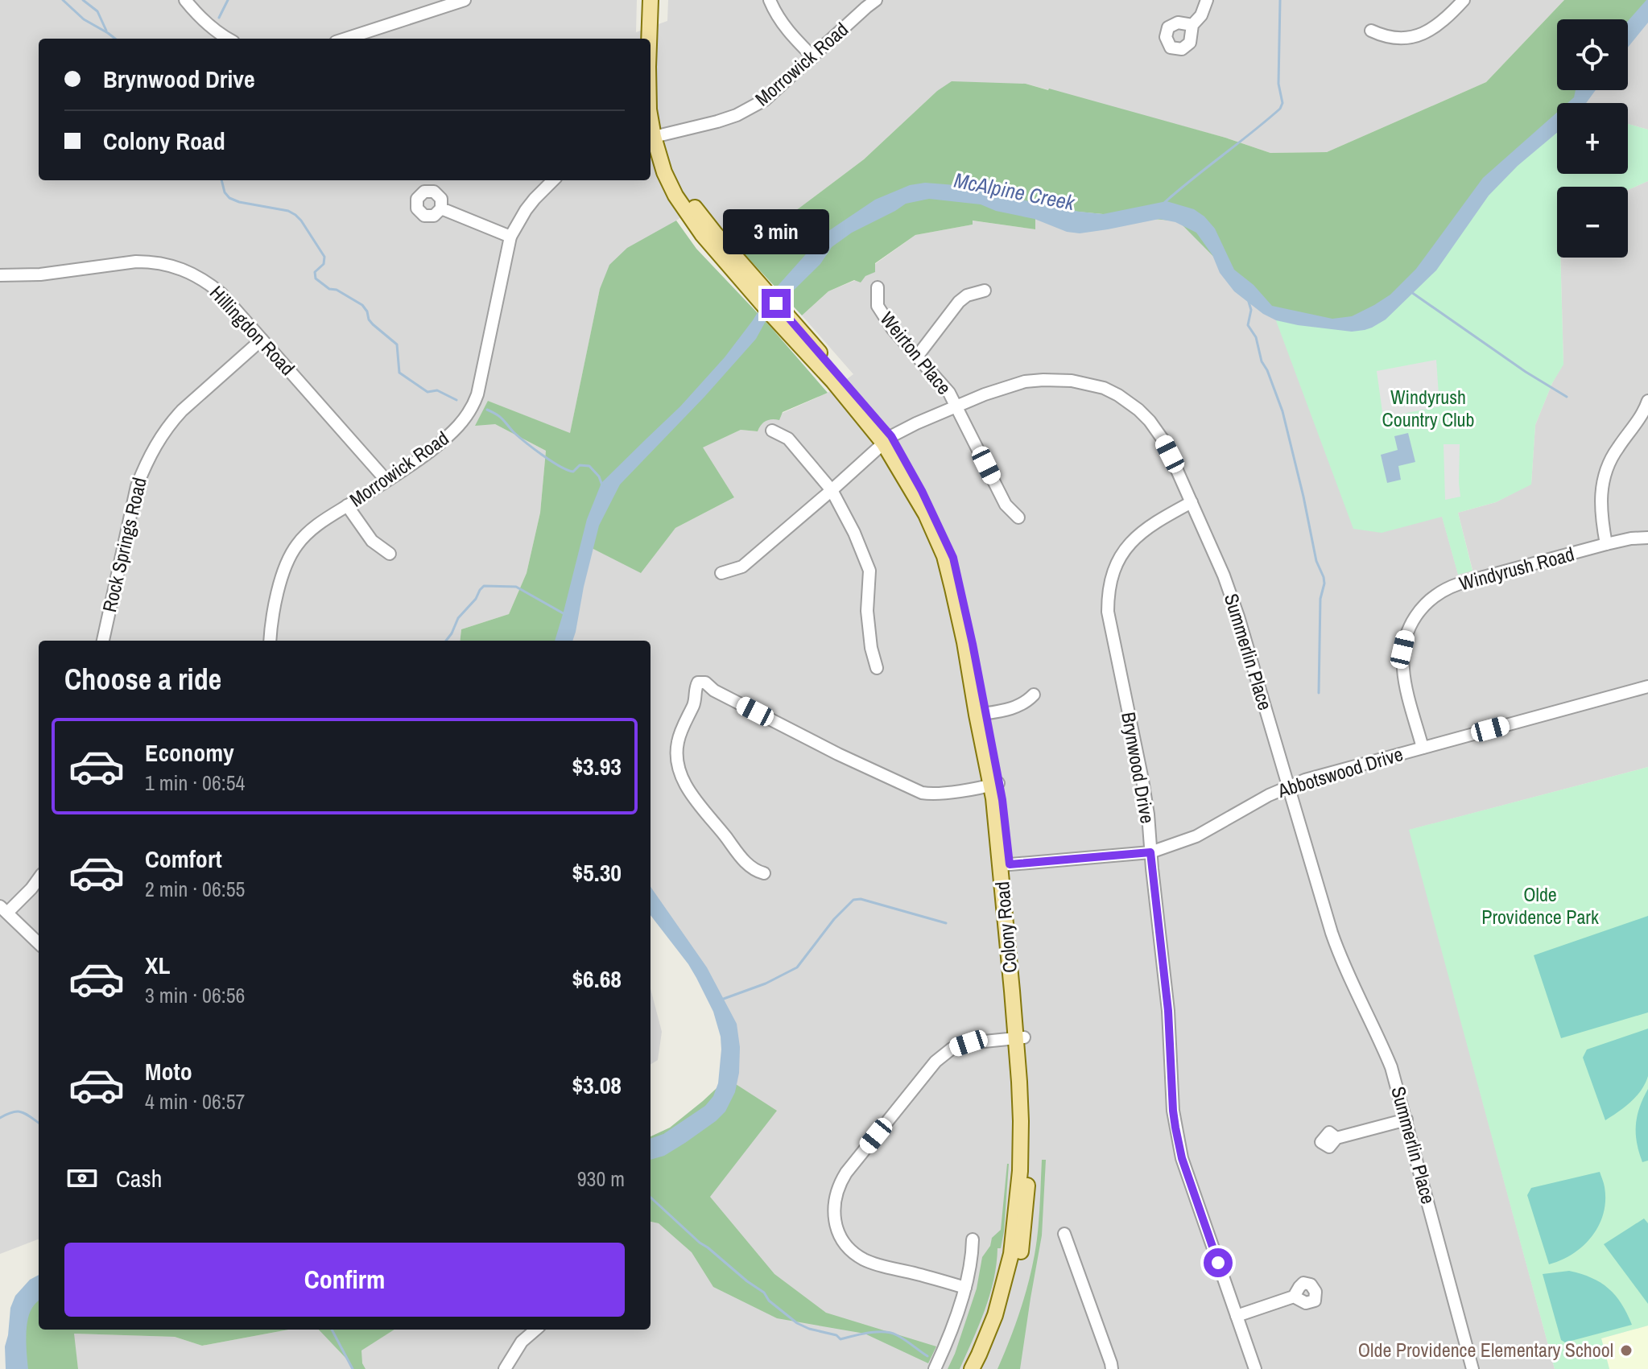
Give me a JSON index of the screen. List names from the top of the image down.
{
  "streets": {
    "main road": ["Colony Road"],
    "street": [
      "Morrowick Road",
      "Hillingdon Road",
      "Weirton Place",
      "Rock Springs Road",
      "Windyrush Road",
      "Summerlin Place",
      "Brynwood Drive",
      "Abbotswood Drive"
    ]
  },
  "crossings": [
    ["Morrowick Road", "Hillingdon Road"],
    ["Morrowick Road", "Colony Road"],
    ["Hillingdon Road", "Rock Springs Road"],
    ["Weirton Place", "Summerlin Place"],
    ["Windyrush Road", "Abbotswood Drive"],
    ["Summerlin Place", "Brynwood Drive"],
    ["Summerlin Place", "Abbotswood Drive"],
    ["Summerlin Place", "Colony Road"],
    ["Brynwood Drive", "Abbotswood Drive"],
    ["Abbotswood Drive", "Colony Road"]
  ],
  "water": ["McAlpine Creek"],
  "parks": ["Windyrush Country Club", "Olde Providence Park"],
  "places": ["Olde Providence Elementary School"],
  "page": {
    "map_buttons": ["+", "−"],
    "banner": ["Brynwood Drive", "Colony Road"],
    "bubble": "3 min",
    "heading": "Choose a ride",
    "list": [
      {
        "name": "Economy",
        "note": "1 min · 06:54",
        "value": "$3.93"
      },
      {
        "name": "Comfort",
        "note": "2 min · 06:55",
        "value": "$5.30"
      },
      {
        "name": "XL",
        "note": "3 min · 06:56",
        "value": "$6.68"
      },
      {
        "name": "Moto",
        "note": "4 min · 06:57",
        "value": "$3.08"
      }
    ],
    "pay": ["Cash", "930 m"],
    "buttons": "Confirm"
  }
}
